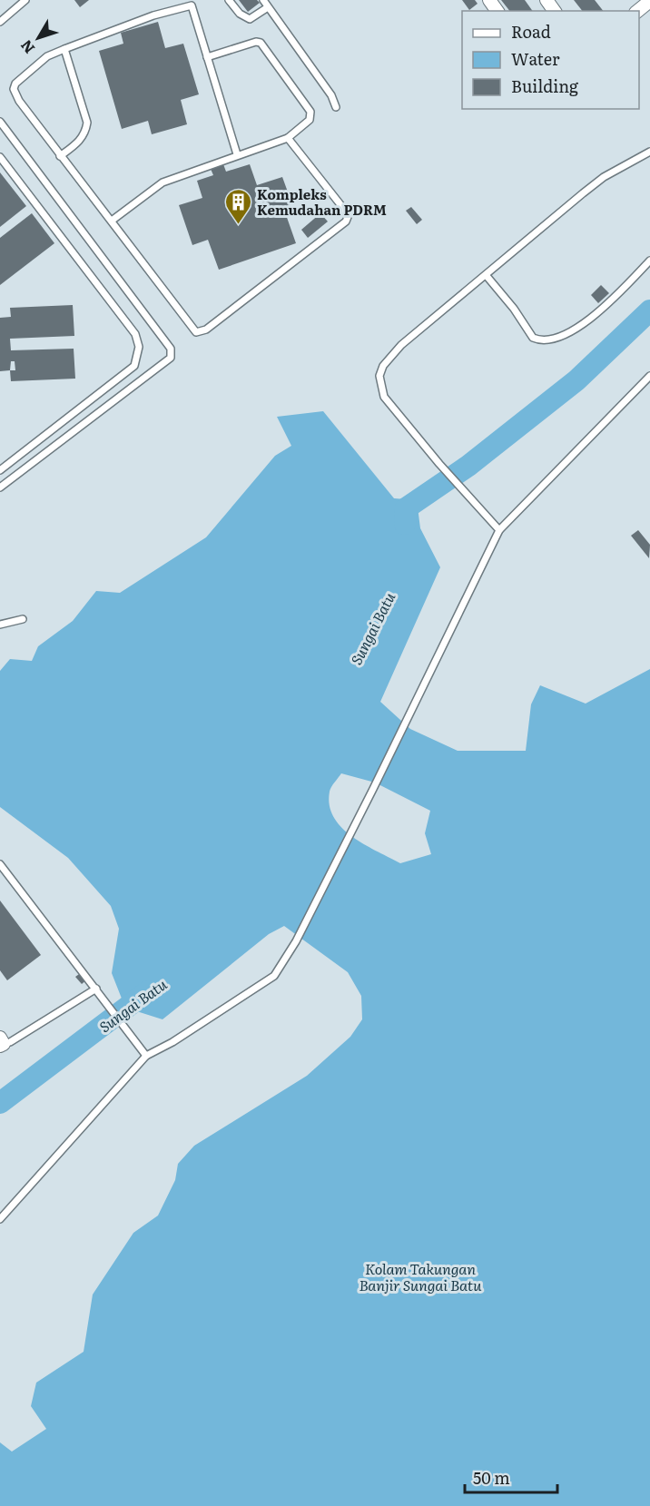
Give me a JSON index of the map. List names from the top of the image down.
{
  "water": ["Sungai Batu", "Kolam Takungan Banjir Sungai Batu"],
  "places": {
    "building": ["Kompleks Kemudahan PDRM"]
  },
  "legend": ["Road", "Water", "Building"],
  "scale_bar": "50 m",
  "north": "bottom left"
}
